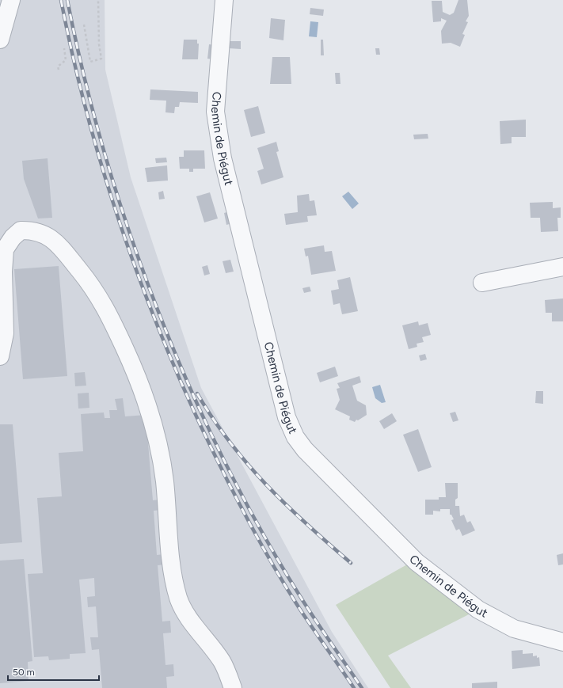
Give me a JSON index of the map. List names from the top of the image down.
{
  "streets": {
    "street": ["Chemin de Piégut"]
  },
  "scale_bar": "50 m"
}
